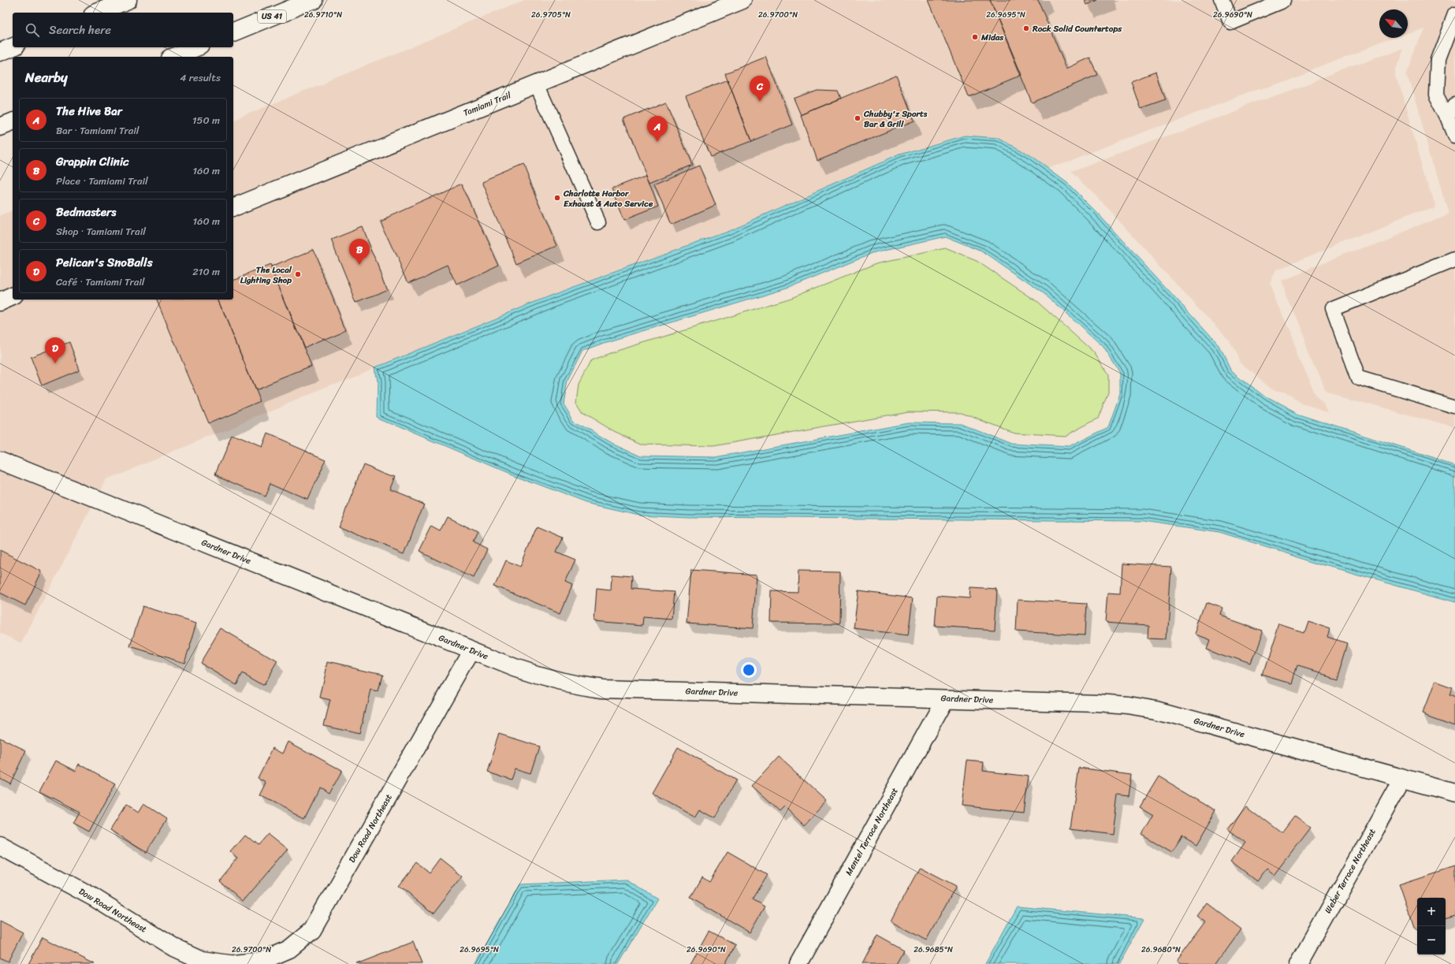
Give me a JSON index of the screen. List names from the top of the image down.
{
  "streets": {
    "street": [
      "US 41",
      "Tamiami Trail",
      "Gardner Drive",
      "Dow Road Northeast",
      "Mentel Terrace Northeast",
      "Weber Terrace Northeast"
    ]
  },
  "crossings": [
    ["Gardner Drive", "Dow Road Northeast"],
    ["Gardner Drive", "Mentel Terrace Northeast"],
    ["Gardner Drive", "Weber Terrace Northeast"]
  ],
  "places": [
    "Rock Solid Countertops",
    "Midas",
    "Chubby'z Sports Bar & Grill",
    "Charlotte Harbor Exhaust & Auto Service",
    "The Local Lighting Shop"
  ],
  "north": "top left",
  "page": {
    "search": "Search here",
    "heading": ["Nearby", "4 results"],
    "pins": [
      "C",
      "A",
      "B",
      "D"
    ],
    "list": [
      {
        "mark": "A",
        "name": "The Hive Bar",
        "note": "Bar · Tamiami Trail",
        "value": "150 m"
      },
      {
        "mark": "B",
        "name": "Grappin Clinic",
        "note": "Place · Tamiami Trail",
        "value": "160 m"
      },
      {
        "mark": "C",
        "name": "Bedmasters",
        "note": "Shop · Tamiami Trail",
        "value": "160 m"
      },
      {
        "mark": "D",
        "name": "Pelican's SnoBalls",
        "note": "Café · Tamiami Trail",
        "value": "210 m"
      }
    ],
    "map_buttons": ["+", "−"]
  },
  "coordinates": [
    "26.9710°N",
    "26.9705°N",
    "26.9700°N",
    "26.9695°N",
    "26.9690°N",
    "26.9685°N",
    "26.9680°N"
  ]
}
